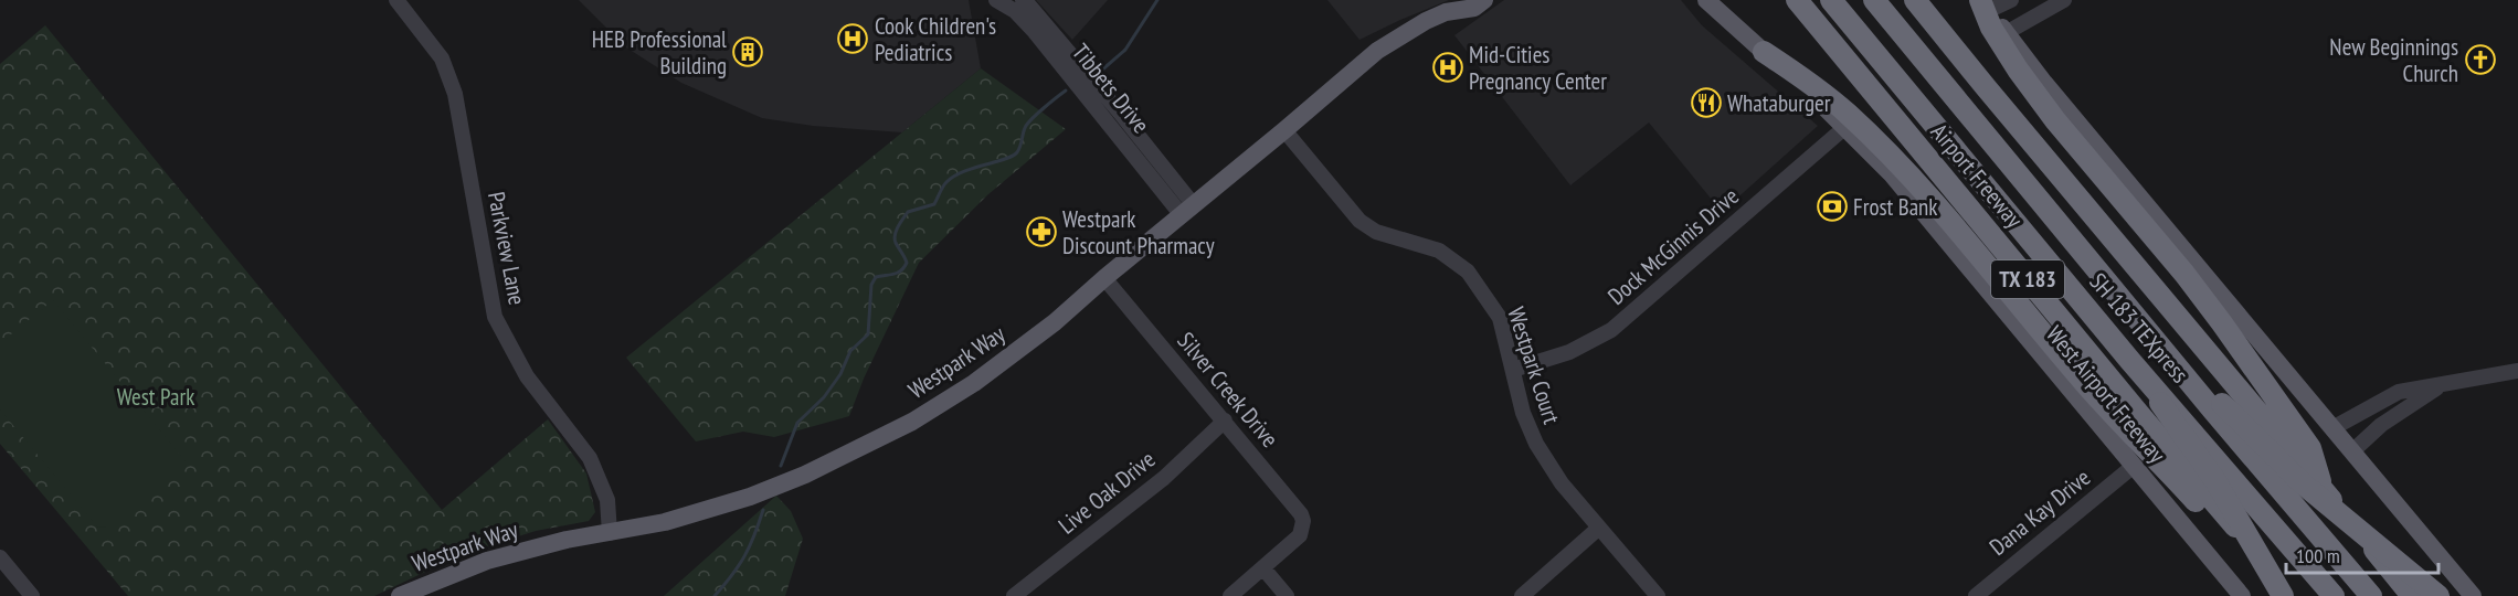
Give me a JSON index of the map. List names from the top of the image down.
{
  "streets": {
    "highway": ["Airport Freeway", "TX 183", "SH 183 TEXpress"],
    "main road": ["Westpark Way", "West Airport Freeway"],
    "street": [
      "Tibbets Drive",
      "Dock McGinnis Drive",
      "Parkview Lane",
      "Westpark Court",
      "Silver Creek Drive",
      "Live Oak Drive",
      "Dana Kay Drive"
    ]
  },
  "crossings": [
    ["Tibbets Drive", "Westpark Way"],
    ["Dock McGinnis Drive", "Westpark Court"],
    ["Dock McGinnis Drive", "West Airport Freeway"],
    ["Parkview Lane", "Westpark Way"],
    ["Westpark Way", "Westpark Court"],
    ["Westpark Way", "Silver Creek Drive"],
    ["Silver Creek Drive", "Live Oak Drive"],
    ["West Airport Freeway", "Dana Kay Drive"]
  ],
  "parks": ["West Park"],
  "places": {
    "hospital": ["Cook Children's Pediatrics", "Mid-Cities Pregnancy Center"],
    "building": ["HEB Professional Building"],
    "church": ["New Beginnings Church"],
    "restaurant": ["Whataburger"],
    "bank": ["Frost Bank"],
    "pharmacy": ["Westpark Discount Pharmacy"]
  },
  "scale_bar": "100 m"
}
